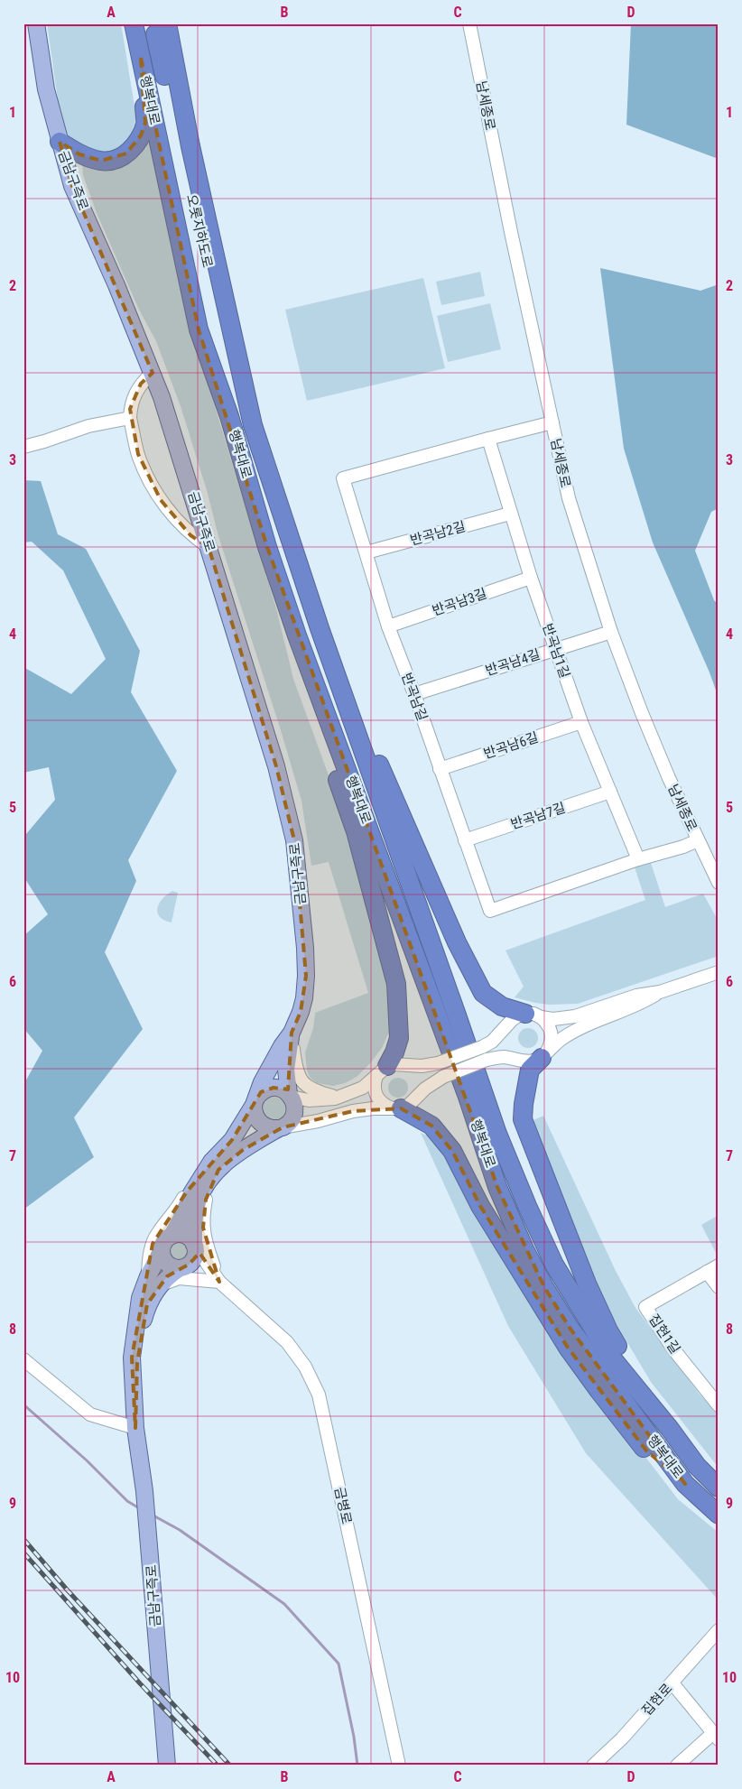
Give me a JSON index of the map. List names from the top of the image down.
{
  "streets": {
    "highway": ["행복대로", "오롯지하도로"],
    "main road": ["금남구즉로"],
    "street": [
      "남세종로",
      "반곡남2길",
      "반곡남3길",
      "반곡남1길",
      "반곡남4길",
      "반곡남길",
      "반곡남6길",
      "반곡남7길",
      "집현1길",
      "금병로",
      "집현로"
    ]
  },
  "crossings": [
    ["행복대로", "오롯지하도로"],
    ["남세종로", "반곡남4길"],
    ["남세종로", "반곡남길"],
    ["반곡남2길", "반곡남1길"],
    ["반곡남2길", "반곡남길"],
    ["반곡남3길", "반곡남1길"],
    ["반곡남3길", "반곡남길"],
    ["반곡남1길", "반곡남4길"],
    ["반곡남1길", "반곡남길"],
    ["반곡남1길", "반곡남6길"],
    ["반곡남1길", "반곡남7길"],
    ["반곡남4길", "반곡남길"],
    ["반곡남길", "반곡남6길"],
    ["반곡남길", "반곡남7길"]
  ],
  "grid": {
    "columns": [
      "A",
      "B",
      "C",
      "D"
    ],
    "rows": [
      "1",
      "2",
      "3",
      "4",
      "5",
      "6",
      "7",
      "8",
      "9",
      "10"
    ]
  }
}
